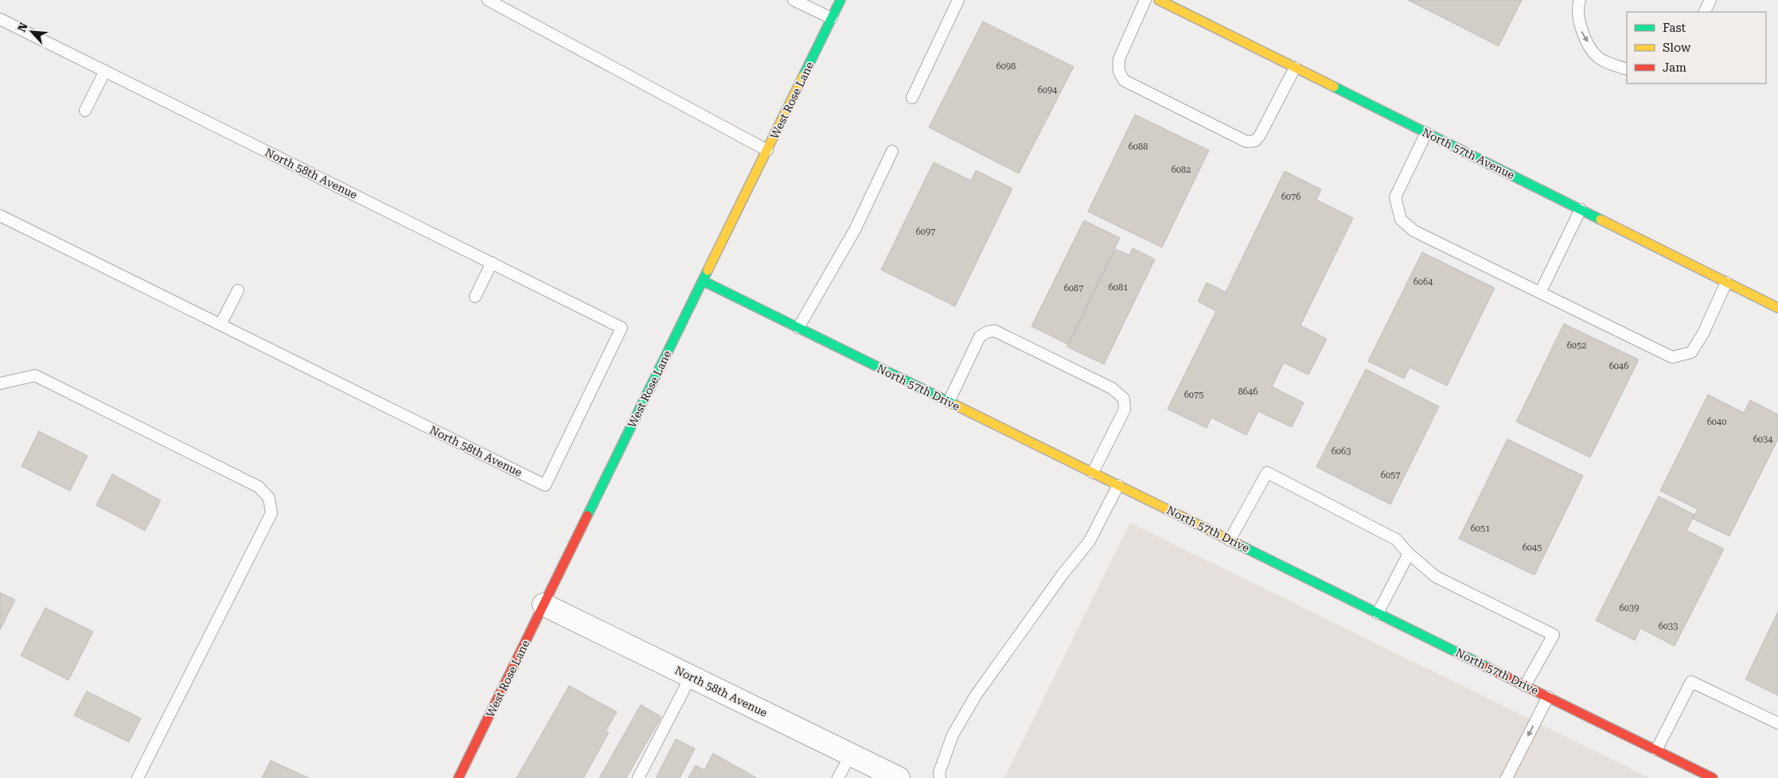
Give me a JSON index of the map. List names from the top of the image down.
{
  "streets": {
    "street": [
      "West Rose Lane",
      "North 57th Avenue",
      "North 58th Avenue",
      "North 57th Drive"
    ]
  },
  "crossings": [
    ["West Rose Lane", "North 58th Avenue"],
    ["West Rose Lane", "North 57th Drive"]
  ],
  "house_numbers": [
    "6098",
    "6094",
    "6088",
    "6082",
    "6076",
    "6097",
    "6064",
    "6081",
    "6087",
    "6052",
    "6046",
    "8646",
    "6075",
    "6040",
    "6034",
    "6063",
    "6057",
    "6051",
    "6045",
    "6039",
    "6033"
  ],
  "legend": ["Fast", "Slow", "Jam"],
  "north": "top left"
}
